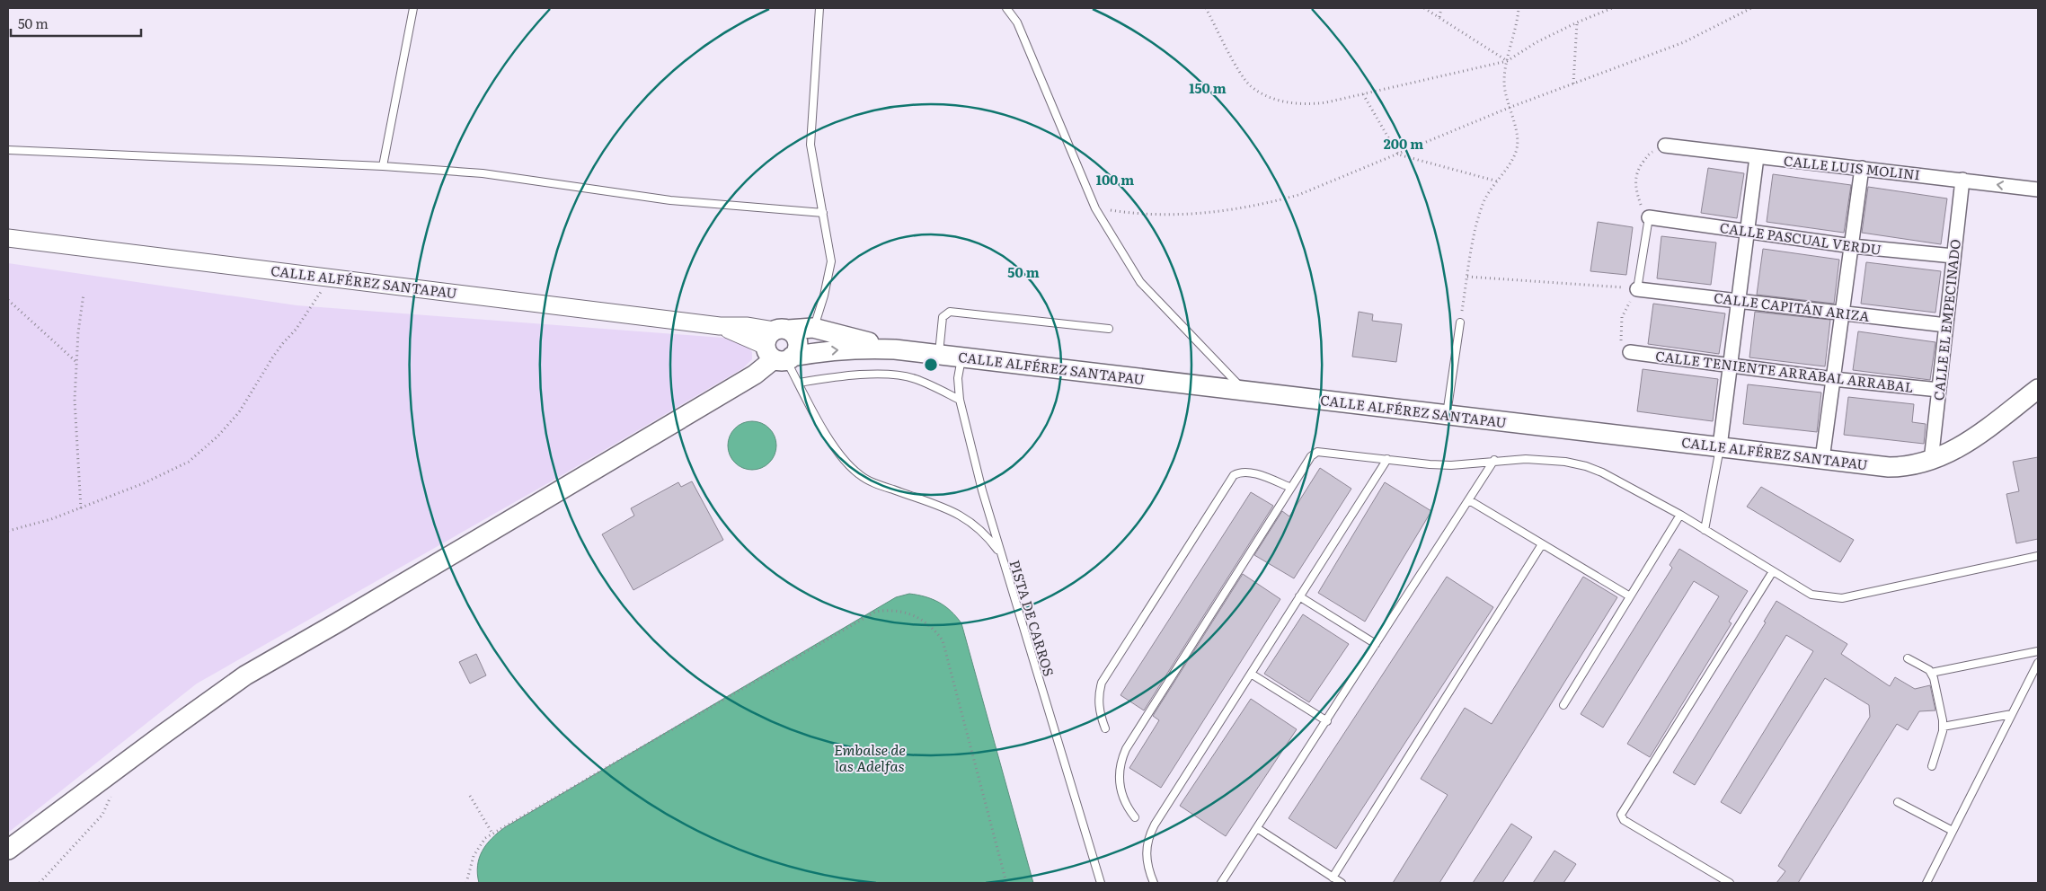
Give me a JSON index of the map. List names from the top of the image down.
{
  "streets": {
    "main road": ["CALLE ALFÉREZ SANTAPAU"],
    "street": [
      "CALLE LUIS MOLINI",
      "CALLE PASCUAL VERDU",
      "CALLE CAPITÁN ARIZA",
      "CALLE EL EMPECINADO",
      "CALLE TENIENTE ARRABAL ARRABAL"
    ],
    "lane": ["PISTA DE CARROS"]
  },
  "crossings": [
    ["CALLE LUIS MOLINI", "CALLE EL EMPECINADO"],
    ["CALLE PASCUAL VERDU", "CALLE EL EMPECINADO"],
    ["CALLE ALFÉREZ SANTAPAU", "CALLE EL EMPECINADO"],
    ["CALLE ALFÉREZ SANTAPAU", "PISTA DE CARROS"],
    ["CALLE CAPITÁN ARIZA", "CALLE EL EMPECINADO"],
    ["CALLE EL EMPECINADO", "CALLE TENIENTE ARRABAL ARRABAL"]
  ],
  "water": ["Embalse de las Adelfas"],
  "scale_bar": "50 m",
  "rings": [
    "150 m",
    "200 m",
    "100 m",
    "50 m"
  ]
}
